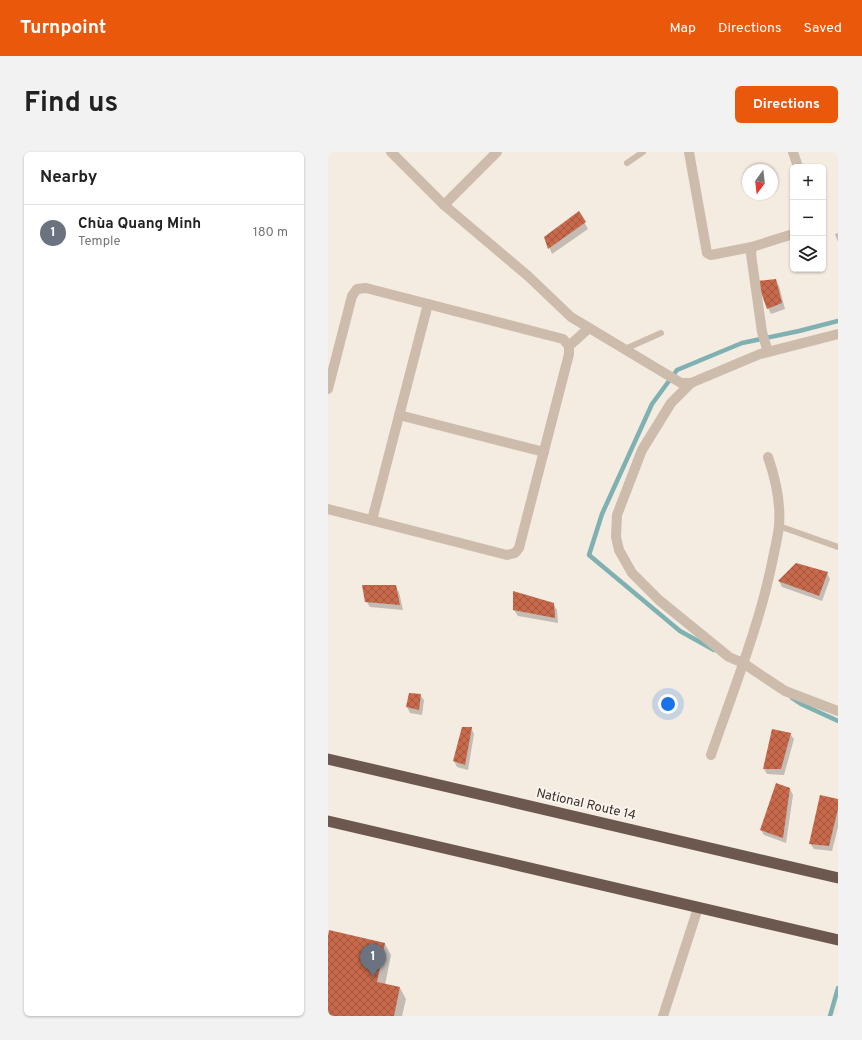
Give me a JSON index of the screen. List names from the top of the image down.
{
  "streets": {
    "highway": ["National Route 14"]
  },
  "north": "bottom",
  "page": {
    "header": "Turnpoint",
    "nav": ["Map", "Directions", "Saved"],
    "title": "Find us",
    "buttons": "Directions",
    "heading": "Nearby",
    "map_buttons": ["+", "−"],
    "list": [
      {
        "mark": "1",
        "name": "Chùa Quang Minh",
        "note": "Temple",
        "value": "180 m"
      }
    ],
    "pins": "1"
  }
}
